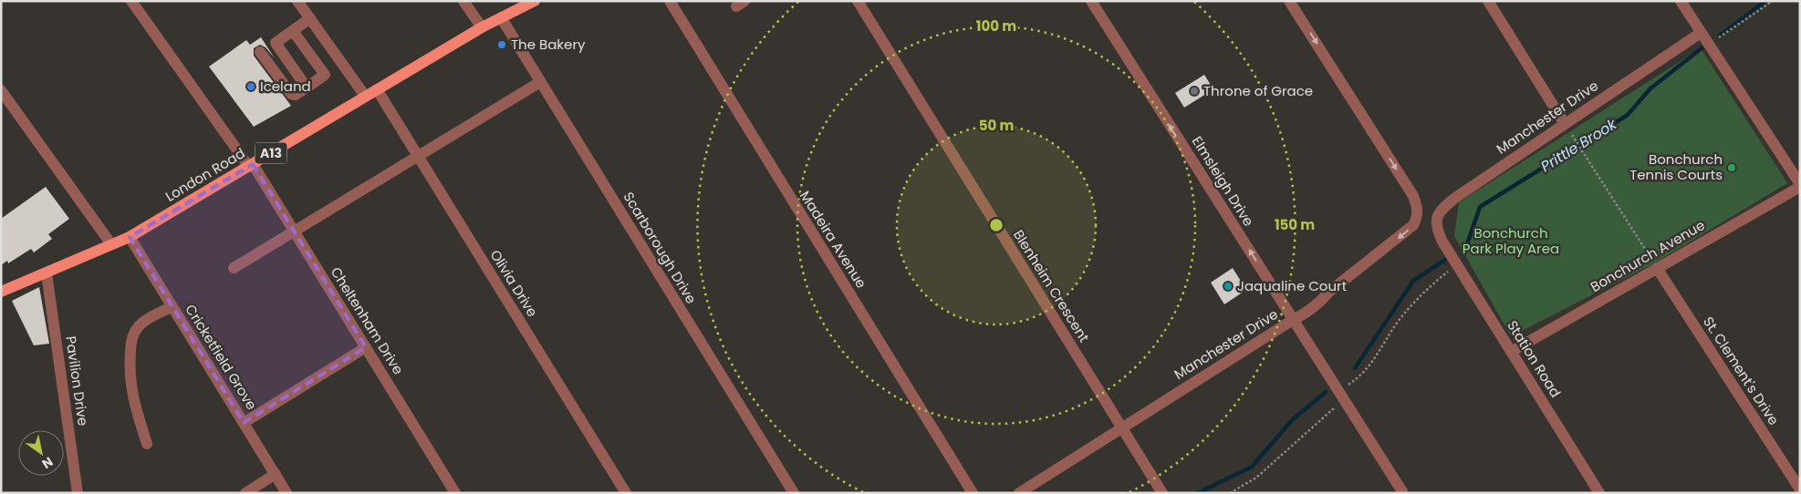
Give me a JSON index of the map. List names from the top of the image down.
{
  "streets": {
    "main road": ["A13", "London Road"],
    "street": [
      "Manchester Drive",
      "Elmsleigh Drive",
      "Madeira Avenue",
      "Scarborough Drive",
      "Bonchurch Avenue",
      "Olivia Drive",
      "Blenheim Crescent",
      "Cheltenham Drive",
      "Cricketfield Grove",
      "Station Road",
      "St. Clement's Drive",
      "Pavilion Drive"
    ]
  },
  "crossings": [
    ["Manchester Drive", "Elmsleigh Drive"],
    ["Manchester Drive", "Blenheim Crescent"],
    ["Manchester Drive", "Station Road"],
    ["London Road", "Scarborough Drive"],
    ["London Road", "Olivia Drive"],
    ["London Road", "Cheltenham Drive"],
    ["London Road", "Cricketfield Grove"],
    ["London Road", "Pavilion Drive"],
    ["Bonchurch Avenue", "Station Road"],
    ["Bonchurch Avenue", "St. Clement's Drive"]
  ],
  "one_way": ["Elmsleigh Drive"],
  "water": ["Prittle Brook"],
  "parks": ["Bonchurch Park Play Area"],
  "places": [
    "The Bakery",
    "Iceland",
    "Throne of Grace",
    "Bonchurch Tennis Courts",
    "Jaqualine Court"
  ],
  "north": "bottom right",
  "rings": ["100 m", "50 m", "150 m"]
}
